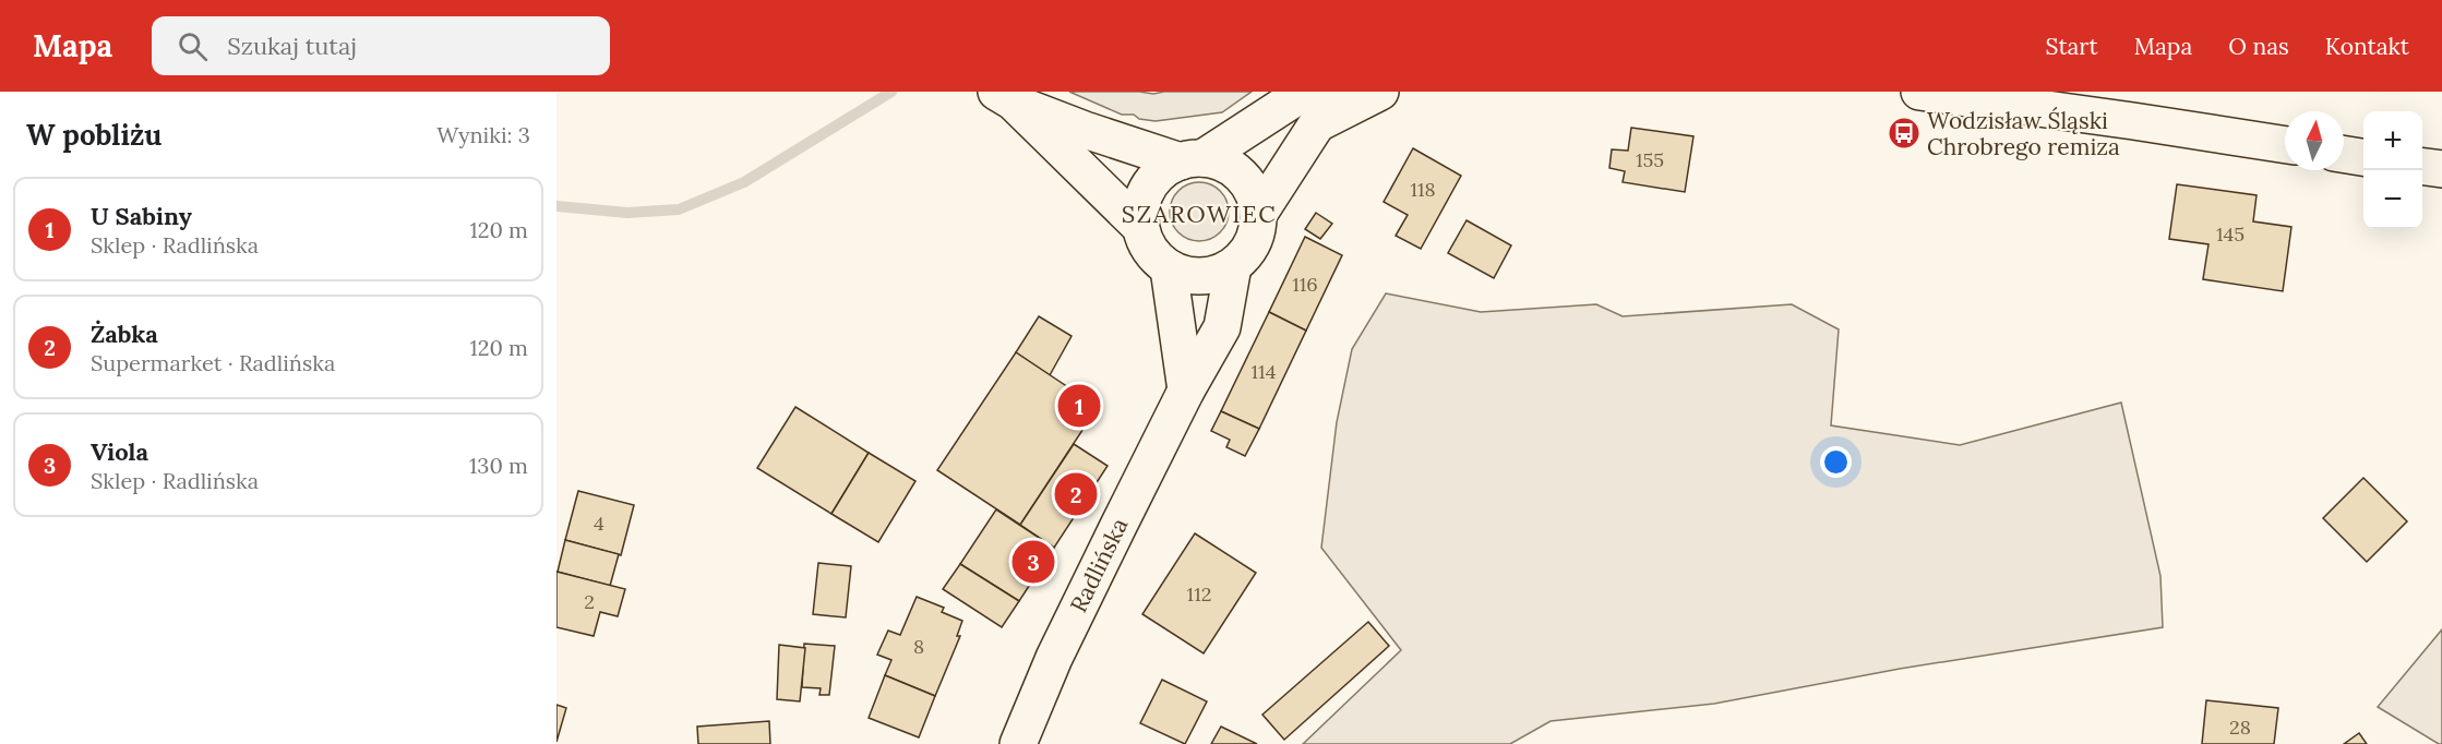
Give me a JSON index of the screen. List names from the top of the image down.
{
  "streets": {
    "street": ["Radlińska"]
  },
  "districts": ["SZAROWIEC"],
  "places": {
    "bus stop": ["Wodzisław Śląski Chrobrego remiza"]
  },
  "house_numbers": [
    "155",
    "118",
    "145",
    "116",
    "114",
    "4",
    "112",
    "2",
    "8",
    "28"
  ],
  "north": "top",
  "page": {
    "header": "Mapa",
    "search": "Szukaj tutaj",
    "nav": [
      "Start",
      "Mapa",
      "O nas",
      "Kontakt"
    ],
    "heading": ["W pobliżu", "Wyniki: 3"],
    "map_buttons": ["+", "−"],
    "list": [
      {
        "mark": "1",
        "name": "U Sabiny",
        "note": "Sklep · Radlińska",
        "value": "120 m"
      },
      {
        "mark": "2",
        "name": "Żabka",
        "note": "Supermarket · Radlińska",
        "value": "120 m"
      },
      {
        "mark": "3",
        "name": "Viola",
        "note": "Sklep · Radlińska",
        "value": "130 m"
      }
    ],
    "pins": ["1", "2", "3"]
  }
}
